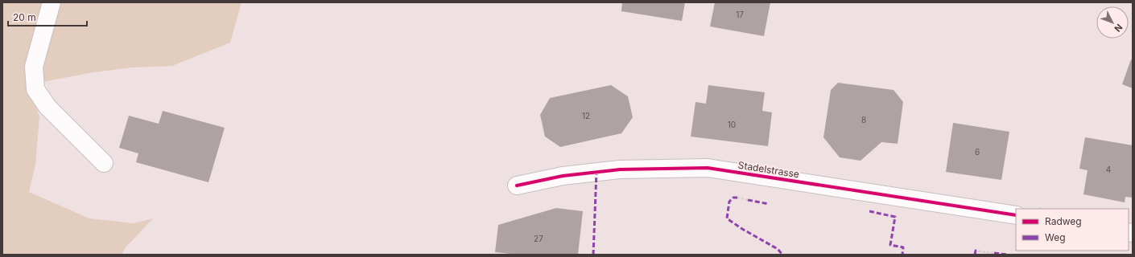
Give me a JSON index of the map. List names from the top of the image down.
{
  "streets": {
    "street": ["Stadelstrasse"]
  },
  "house_numbers": [
    "17",
    "12",
    "8",
    "10",
    "6",
    "4",
    "27"
  ],
  "legend": ["Radweg", "Weg"],
  "scale_bar": "20 m",
  "north": "bottom right"
}
